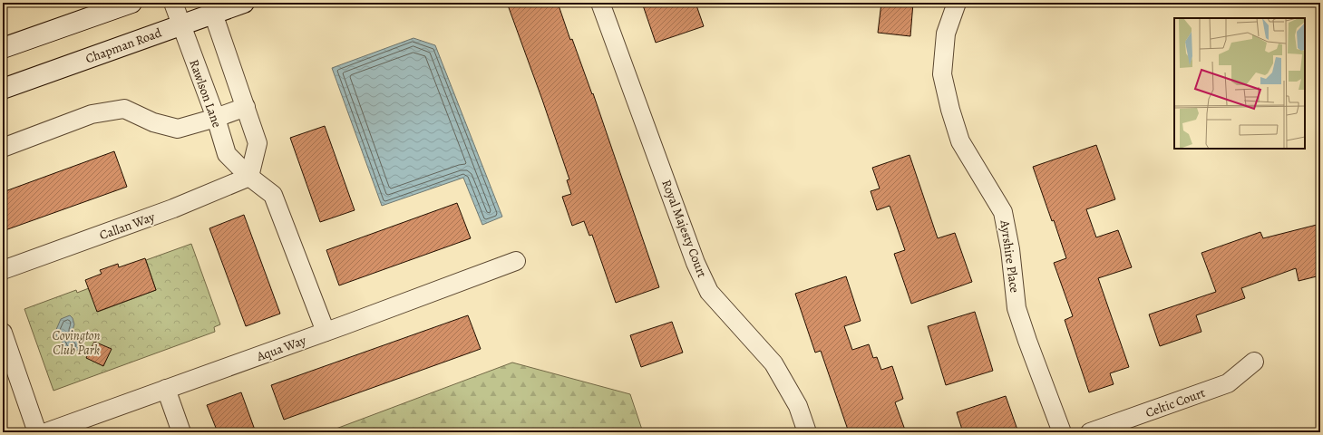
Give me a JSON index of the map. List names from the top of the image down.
{
  "streets": {
    "street": [
      "Chapman Road",
      "Rawlson Lane",
      "Callan Way",
      "Royal Majesty Court",
      "Ayrshire Place",
      "Aqua Way",
      "Celtic Court"
    ]
  },
  "crossings": [
    ["Chapman Road", "Rawlson Lane"],
    ["Rawlson Lane", "Callan Way"],
    ["Rawlson Lane", "Aqua Way"]
  ],
  "parks": ["Covington Club Park"]
}
